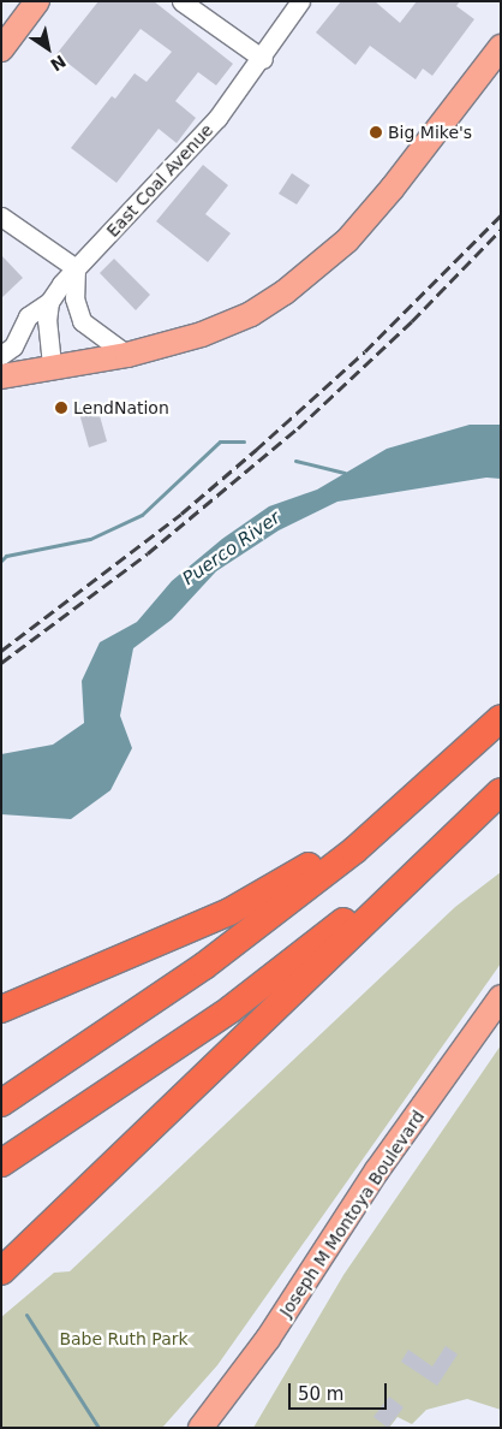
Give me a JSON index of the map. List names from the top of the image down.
{
  "streets": {
    "main road": ["Joseph M Montoya Boulevard"],
    "street": ["East Coal Avenue"]
  },
  "water": ["Puerco River"],
  "parks": ["Babe Ruth Park"],
  "places": ["Big Mike's", "LendNation"],
  "scale_bar": "50 m",
  "north": "bottom right"
}
